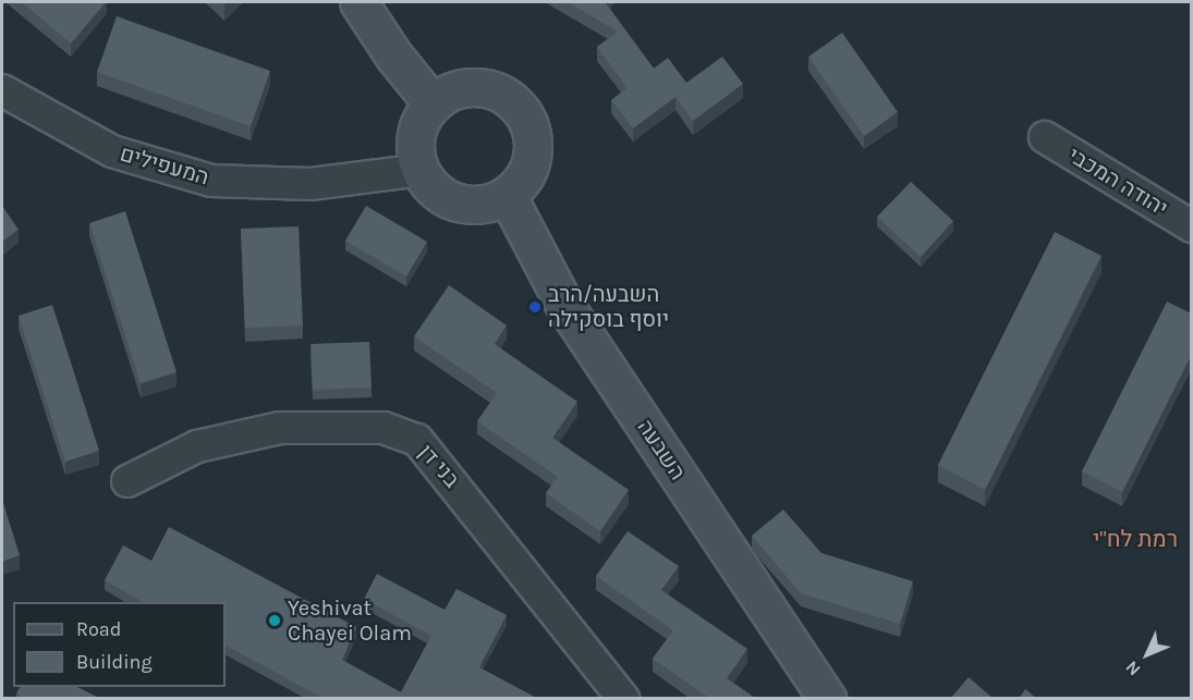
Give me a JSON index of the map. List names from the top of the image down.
{
  "streets": {
    "main road": ["השבעה"],
    "street": ["המעפילים", "יהודה המכבי", "בני דן"]
  },
  "crossings": [
    ["המעפילים", "השבעה"]
  ],
  "districts": ["רמת לח\"י"],
  "places": ["השבעה/הרב יוסף בוסקילה", "Yeshivat Chayei Olam"],
  "legend": ["Road", "Building"],
  "north": "bottom left"
}
